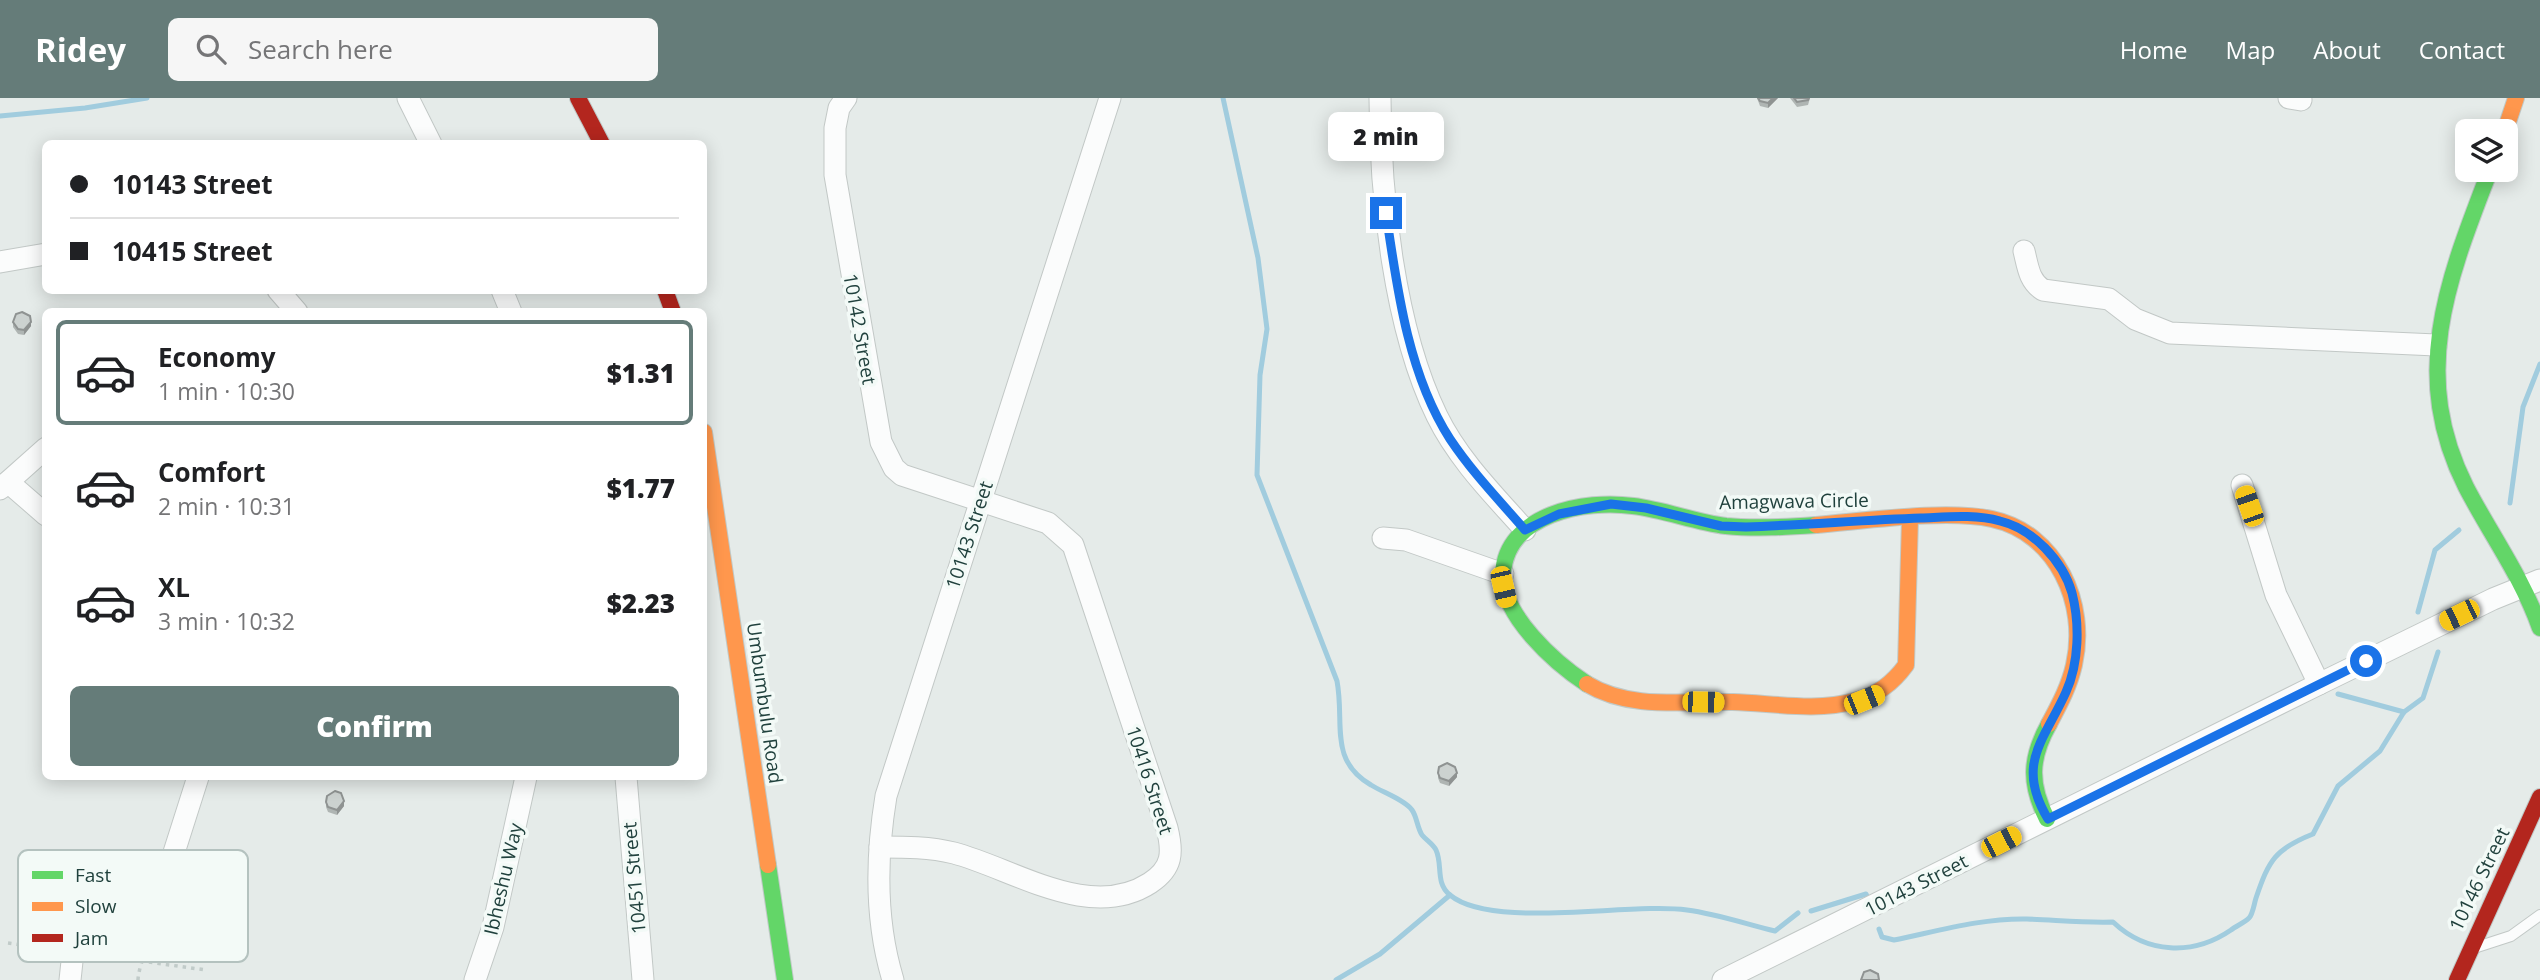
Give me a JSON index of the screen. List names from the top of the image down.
{
  "streets": {
    "street": [
      "10142 Street",
      "Amagwava Circle",
      "10143 Street",
      "Umbumbulu Road",
      "10416 Street",
      "10451 Street",
      "Ibheshu Way",
      "10146 Street"
    ]
  },
  "crossings": [
    ["10142 Street", "10143 Street"],
    ["10142 Street", "10416 Street"],
    ["Amagwava Circle", "10143 Street"],
    ["10143 Street", "10416 Street"]
  ],
  "legend": ["Fast", "Slow", "Jam"],
  "page": {
    "header": "Ridey",
    "search": "Search here",
    "nav": [
      "Home",
      "Map",
      "About",
      "Contact"
    ],
    "bubble": "2 min",
    "banner": ["10143 Street", "10415 Street"],
    "list": [
      {
        "name": "Economy",
        "note": "1 min · 10:30",
        "value": "$1.31"
      },
      {
        "name": "Comfort",
        "note": "2 min · 10:31",
        "value": "$1.77"
      },
      {
        "name": "XL",
        "note": "3 min · 10:32",
        "value": "$2.23"
      }
    ],
    "buttons": "Confirm"
  }
}
